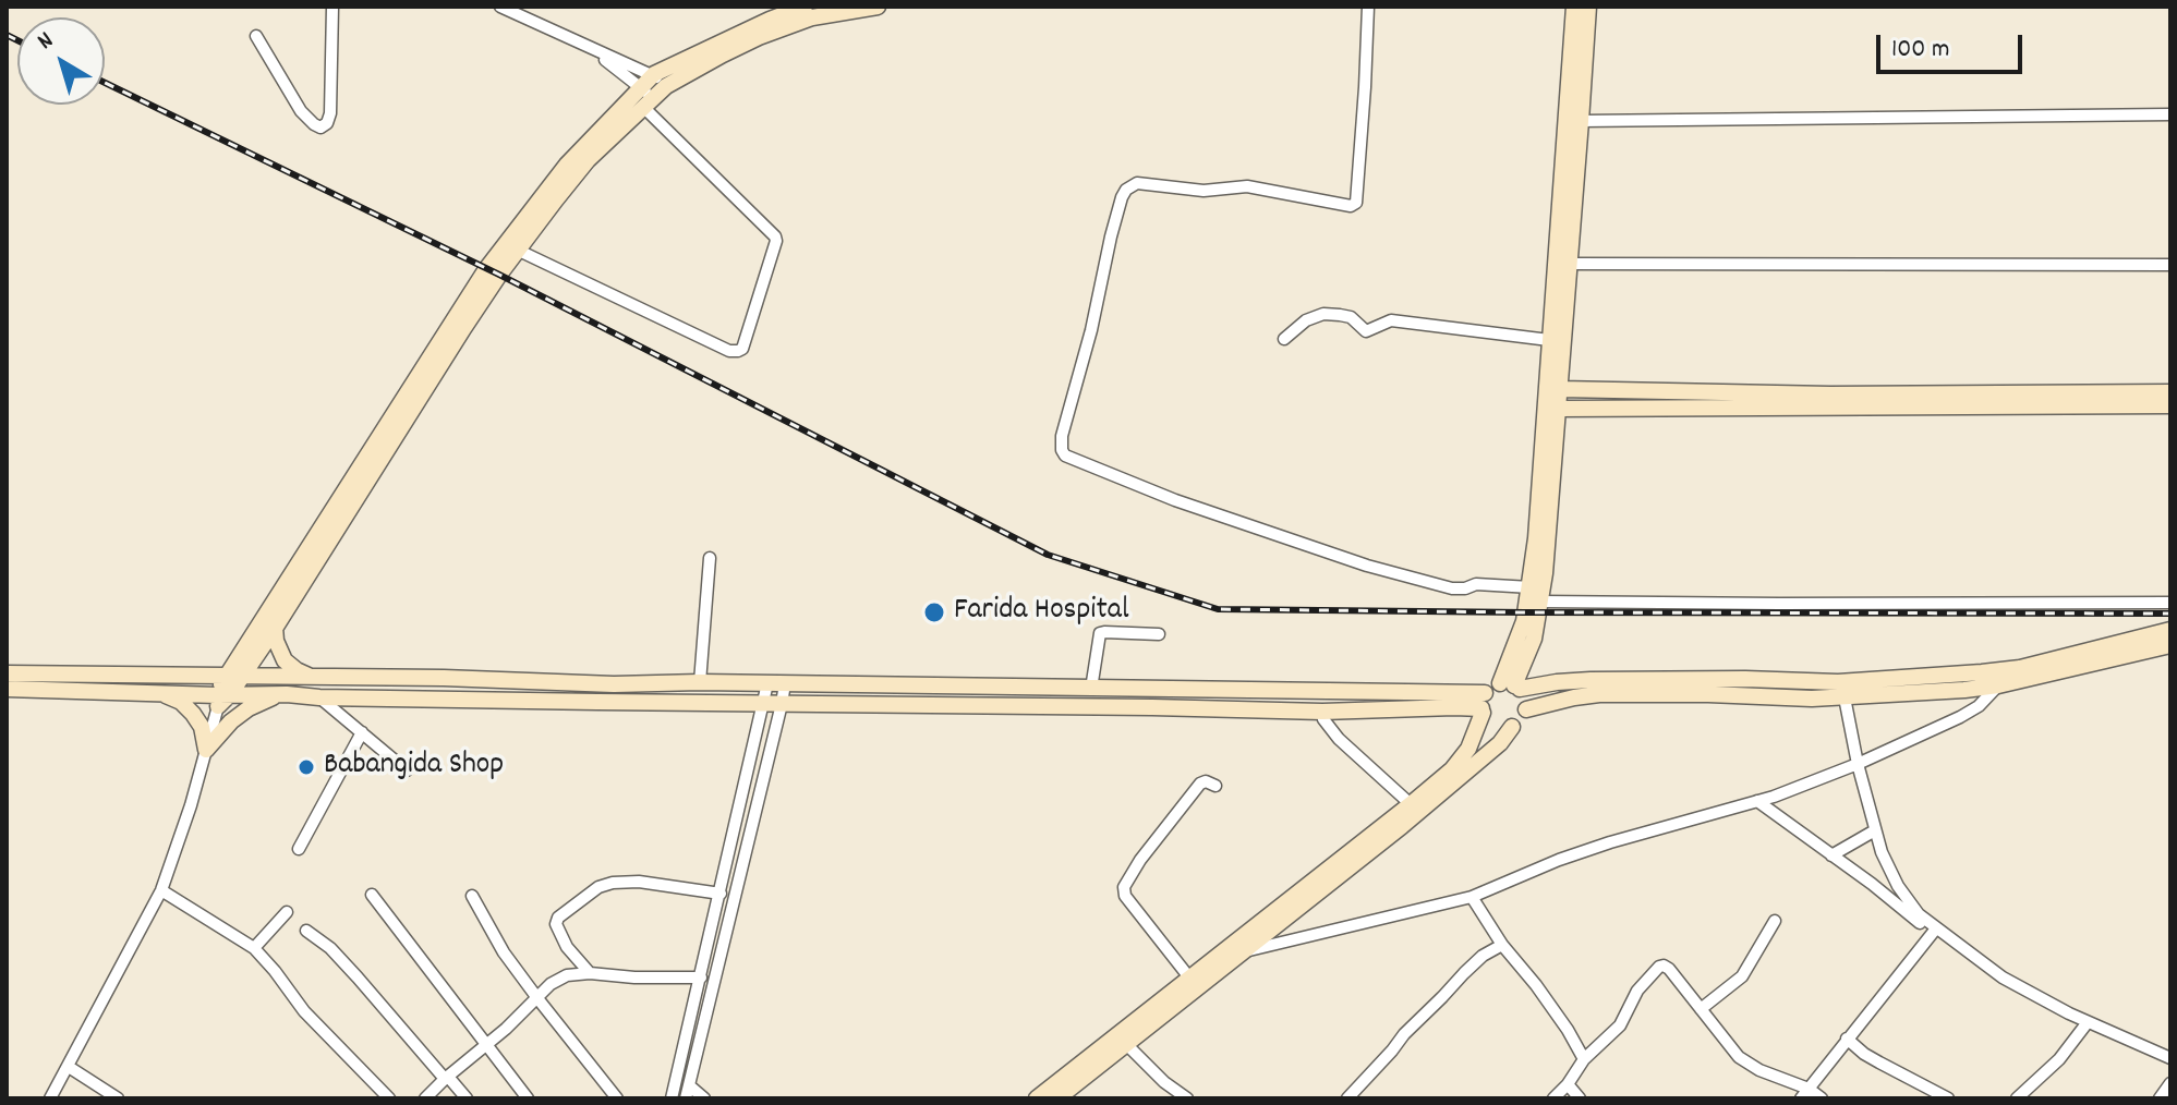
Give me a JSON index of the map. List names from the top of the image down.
{
  "places": ["Farida Hospital", "Babangida Shop"],
  "scale_bar": "100 m",
  "north": "top left"
}
